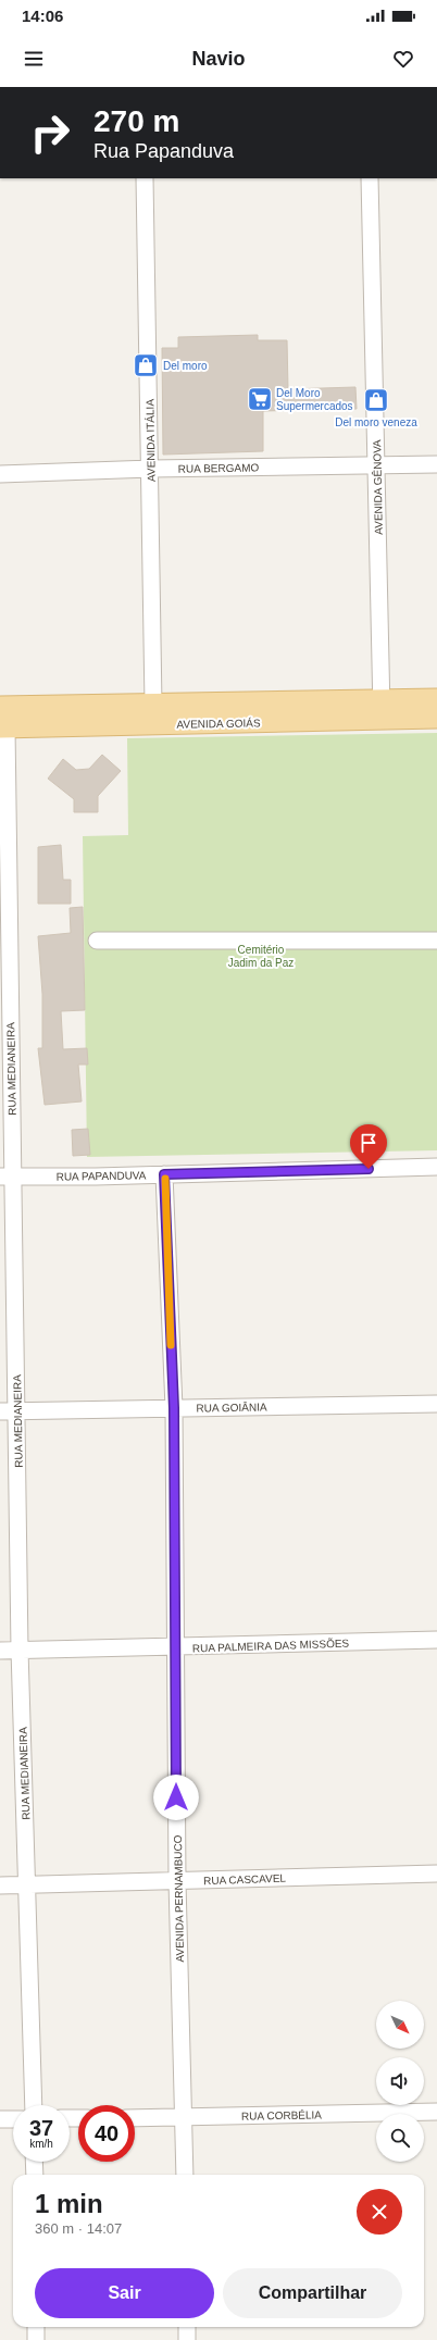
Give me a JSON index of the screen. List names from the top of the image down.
{
  "streets": {
    "main road": ["AVENIDA GOIÁS"],
    "street": [
      "AVENIDA ITÁLIA",
      "RUA BERGAMO",
      "AVENIDA GÊNOVA",
      "RUA MEDIANEIRA",
      "RUA PAPANDUVA",
      "RUA GOIÂNIA",
      "RUA PALMEIRA DAS MISSÕES",
      "RUA CASCAVEL",
      "AVENIDA PERNAMBUCO",
      "RUA CORBÉLIA"
    ]
  },
  "crossings": [
    ["AVENIDA ITÁLIA", "RUA BERGAMO"],
    ["AVENIDA ITÁLIA", "AVENIDA GOIÁS"],
    ["RUA BERGAMO", "AVENIDA GÊNOVA"],
    ["AVENIDA GÊNOVA", "AVENIDA GOIÁS"],
    ["AVENIDA GOIÁS", "RUA MEDIANEIRA"],
    ["RUA MEDIANEIRA", "RUA PAPANDUVA"],
    ["RUA MEDIANEIRA", "RUA GOIÂNIA"],
    ["RUA MEDIANEIRA", "RUA PALMEIRA DAS MISSÕES"],
    ["RUA MEDIANEIRA", "RUA CASCAVEL"],
    ["RUA PAPANDUVA", "AVENIDA PERNAMBUCO"],
    ["RUA GOIÂNIA", "AVENIDA PERNAMBUCO"],
    ["RUA PALMEIRA DAS MISSÕES", "AVENIDA PERNAMBUCO"],
    ["RUA CASCAVEL", "AVENIDA PERNAMBUCO"],
    ["AVENIDA PERNAMBUCO", "RUA CORBÉLIA"]
  ],
  "parks": ["Cemitério Jadim da Paz"],
  "places": {
    "shop": ["Del moro", "Del moro veneza"],
    "supermarket": ["Del Moro Supermercados"]
  },
  "north": "bottom right",
  "page": {
    "status": "14:06",
    "header": "Navio",
    "turn": ["270 m", "Rua Papanduva"],
    "speed": "37 km/h",
    "limit": "40",
    "heading": ["1 min", "360 m · 14:07"],
    "buttons": ["Sair", "Compartilhar"]
  }
}
